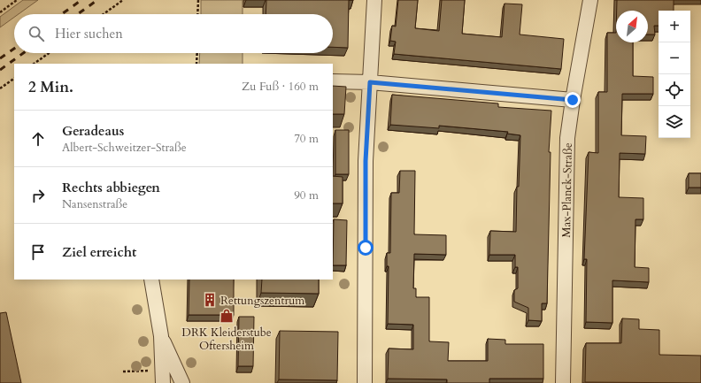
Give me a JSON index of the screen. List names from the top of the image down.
{
  "streets": {
    "street": ["Max-Planck-Straße"]
  },
  "places": {
    "building": ["Rettungszentrum"],
    "shop": ["DRK Kleiderstube Oftersheim"]
  },
  "north": "top right",
  "page": {
    "map_buttons": ["+", "−"],
    "search": "Hier suchen",
    "heading": ["2 Min.", "Zu Fuß · 160 m"],
    "list": [
      ["Geradeaus", "Albert-Schweitzer-Straße", "70 m"],
      ["Rechts abbiegen", "Nansenstraße", "90 m"],
      "Ziel erreicht"
    ]
  }
}
